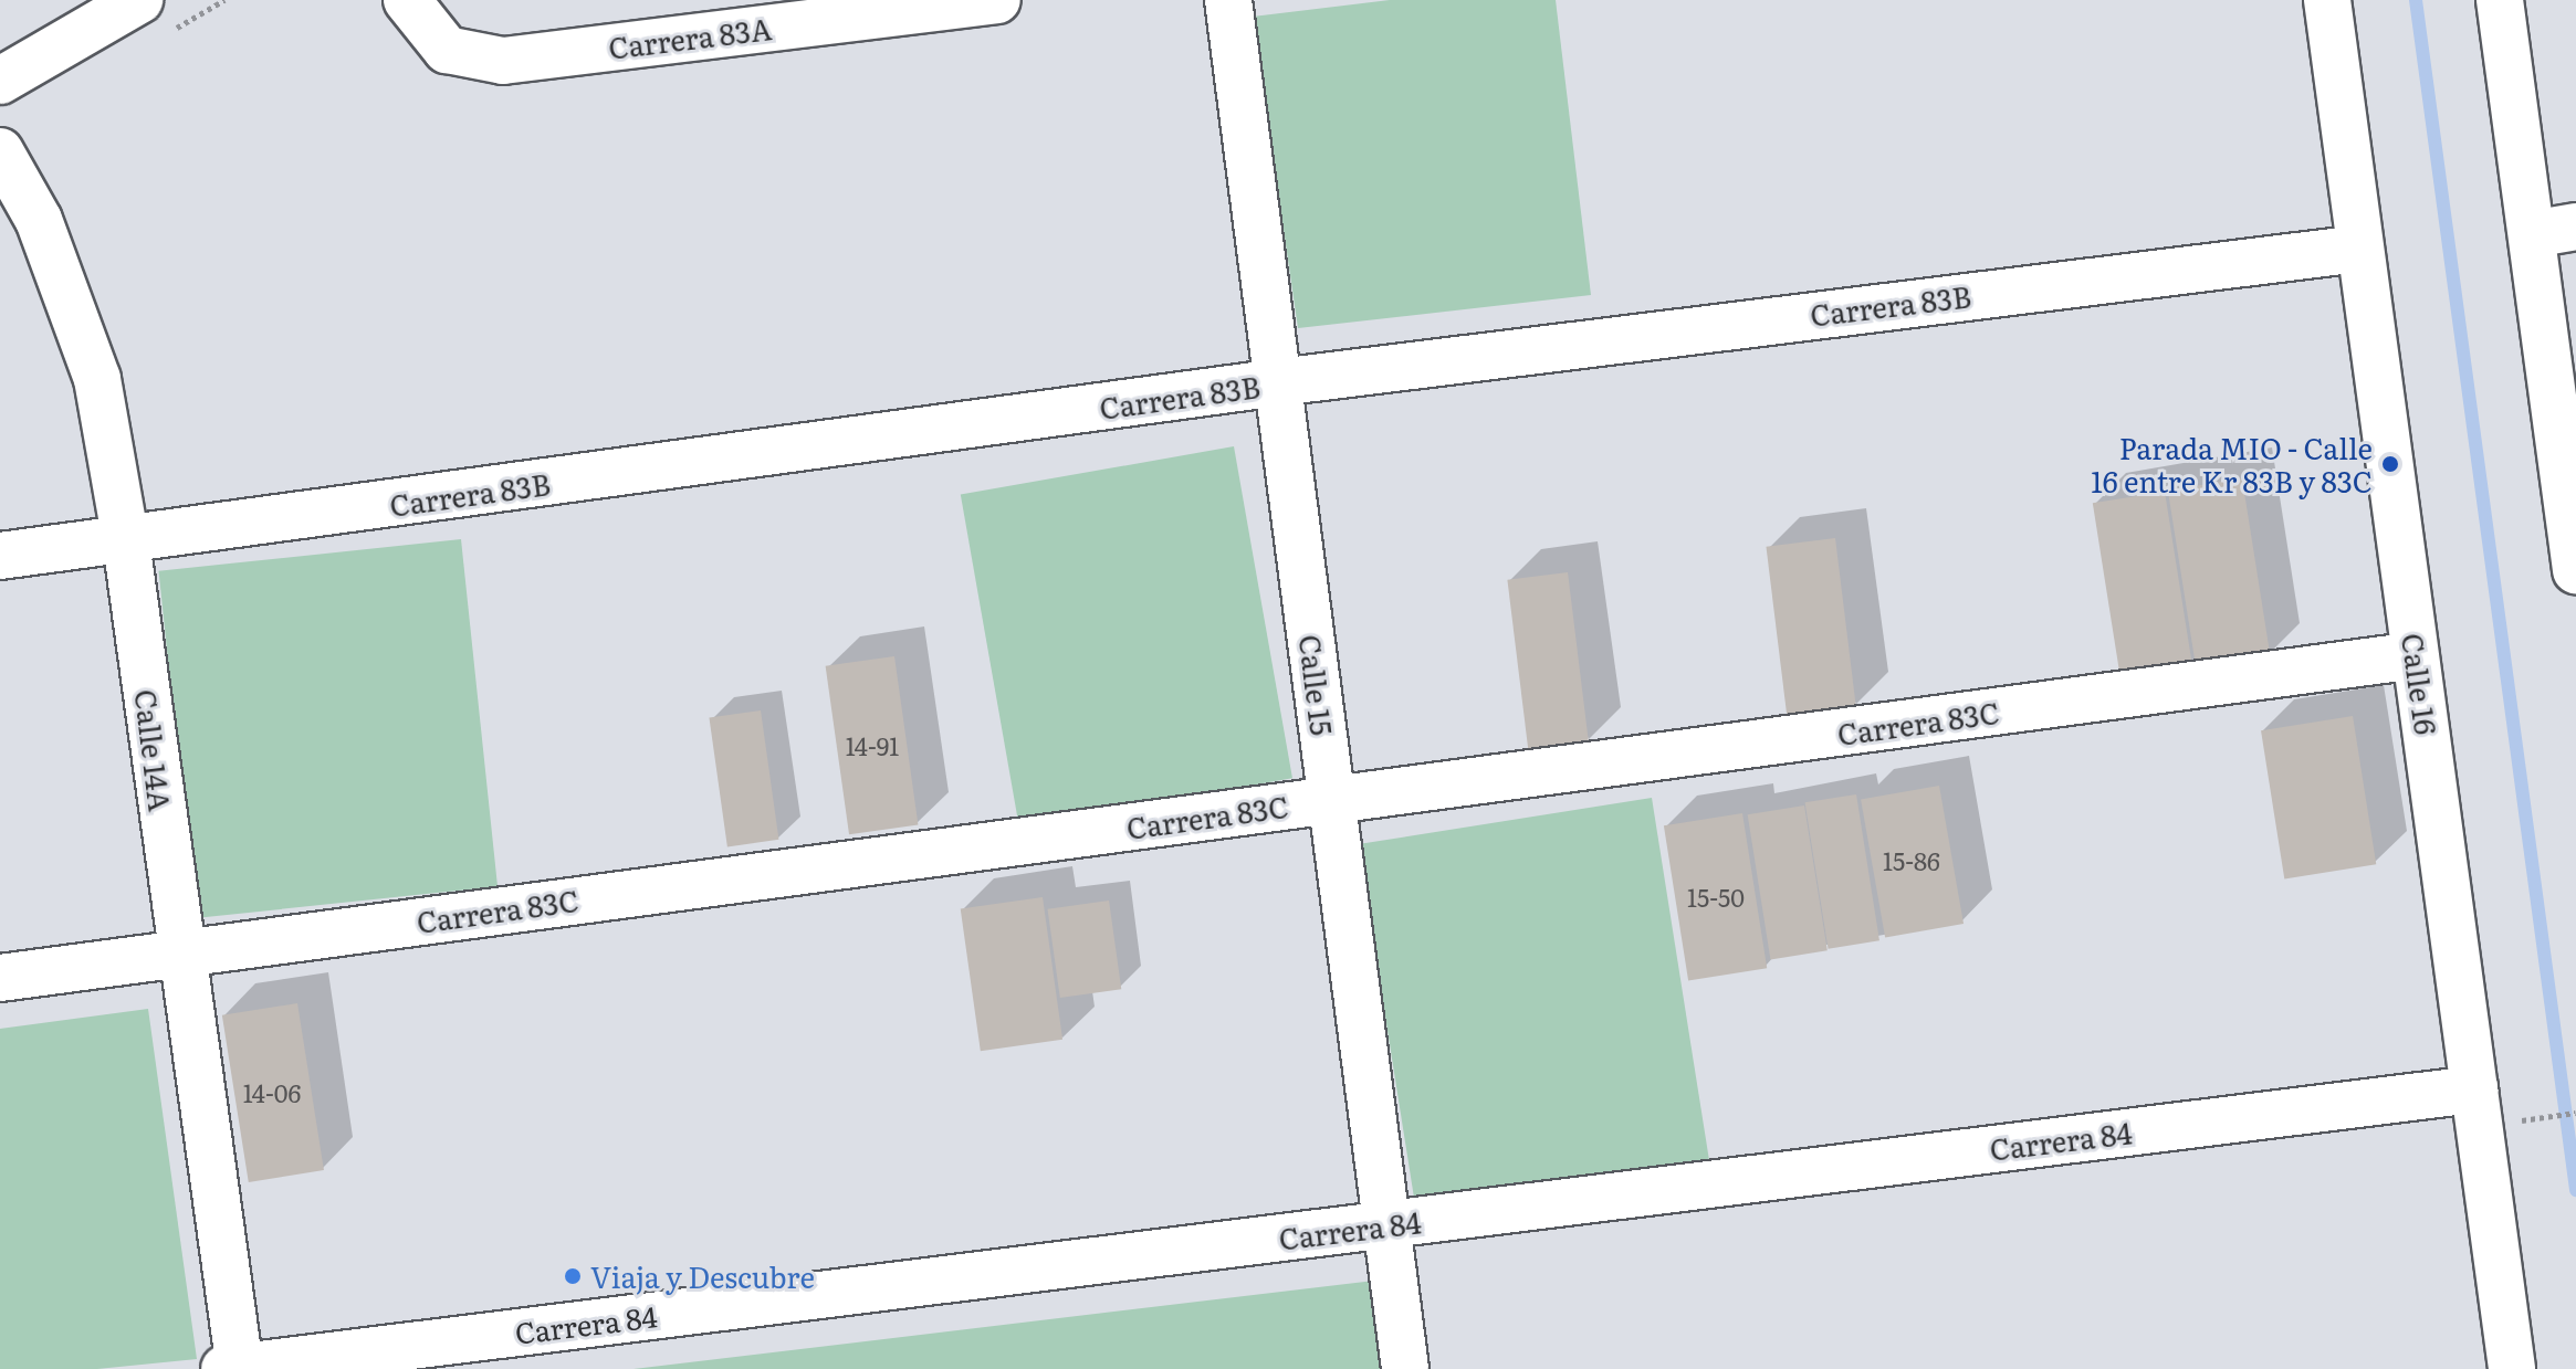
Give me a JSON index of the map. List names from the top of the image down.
{
  "streets": {
    "street": [
      "Carrera 83A",
      "Carrera 83B",
      "Calle 16",
      "Calle 15",
      "Carrera 83C",
      "Calle 14A",
      "Carrera 84"
    ]
  },
  "crossings": [
    ["Carrera 83B", "Calle 16"],
    ["Carrera 83B", "Calle 15"],
    ["Carrera 83B", "Calle 14A"],
    ["Calle 16", "Carrera 83C"],
    ["Calle 16", "Carrera 84"],
    ["Calle 15", "Carrera 83C"],
    ["Calle 15", "Carrera 84"],
    ["Carrera 83C", "Calle 14A"],
    ["Calle 14A", "Carrera 84"]
  ],
  "places": ["Parada MIO - Calle 16 entre Kr 83B y 83C", "Viaja y Descubre"],
  "house_numbers": [
    "14-91",
    "15-86",
    "15-50",
    "14-06"
  ]
}
